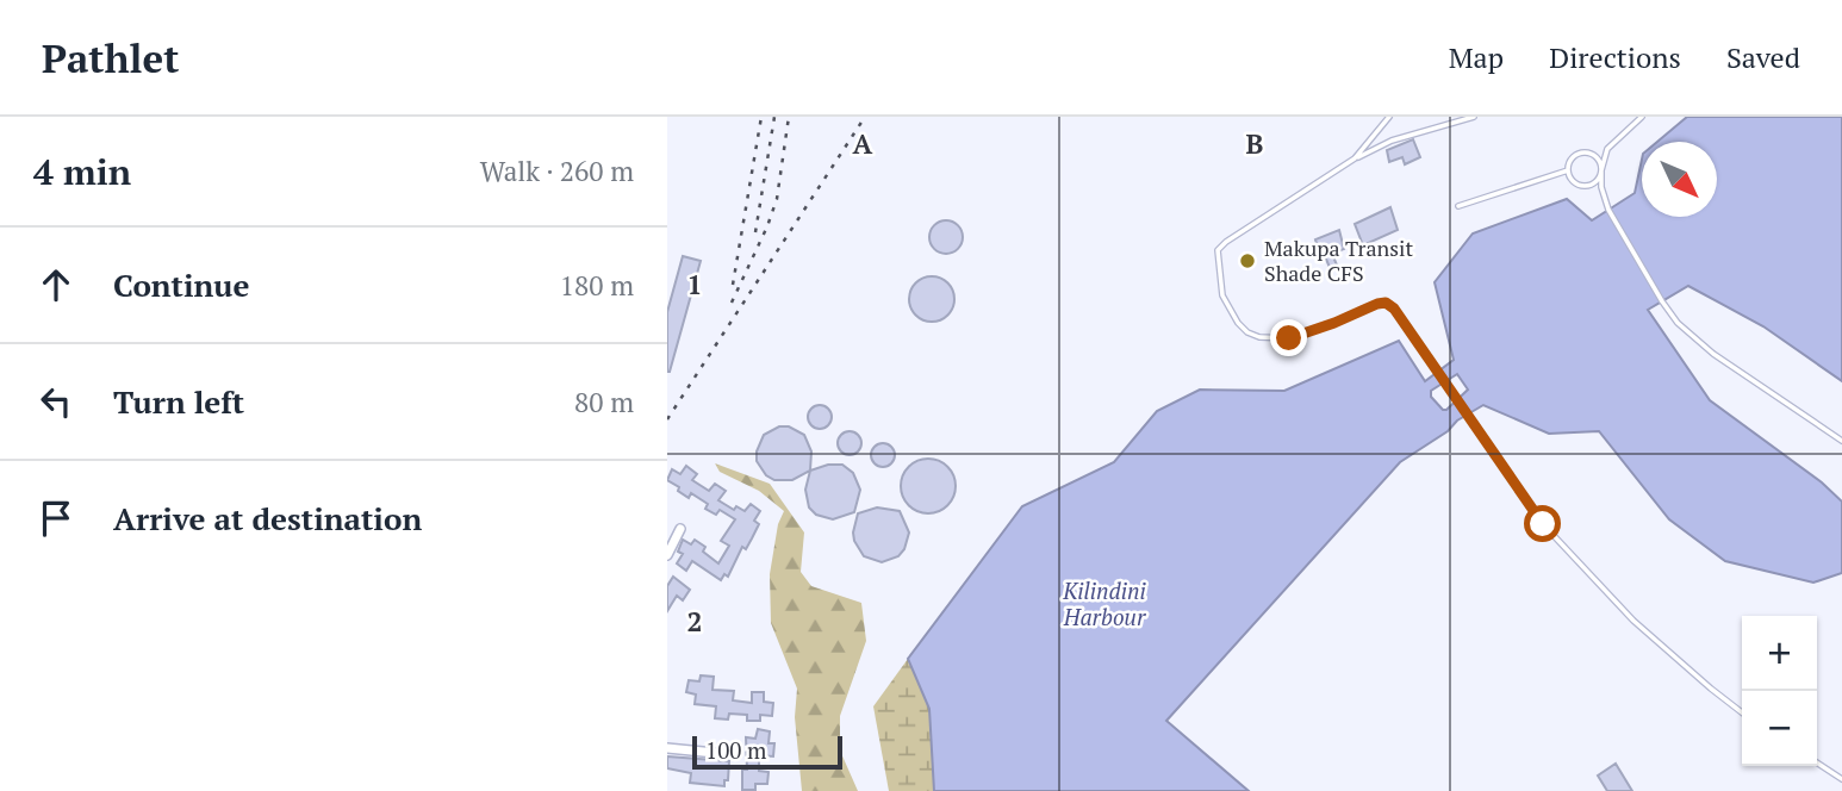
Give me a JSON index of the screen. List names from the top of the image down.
{
  "water": ["Kilindini Harbour"],
  "places": ["Makupa Transit Shade CFS"],
  "scale_bar": "100 m",
  "north": "bottom right",
  "page": {
    "header": "Pathlet",
    "nav": ["Map", "Directions", "Saved"],
    "heading": ["4 min", "Walk · 260 m"],
    "list": [
      ["Continue", "180 m"],
      ["Turn left", "80 m"],
      "Arrive at destination"
    ],
    "map_buttons": ["+", "−"],
    "scale": "100 m"
  },
  "grid": {
    "columns": ["A", "B"],
    "rows": ["1", "2"]
  }
}
